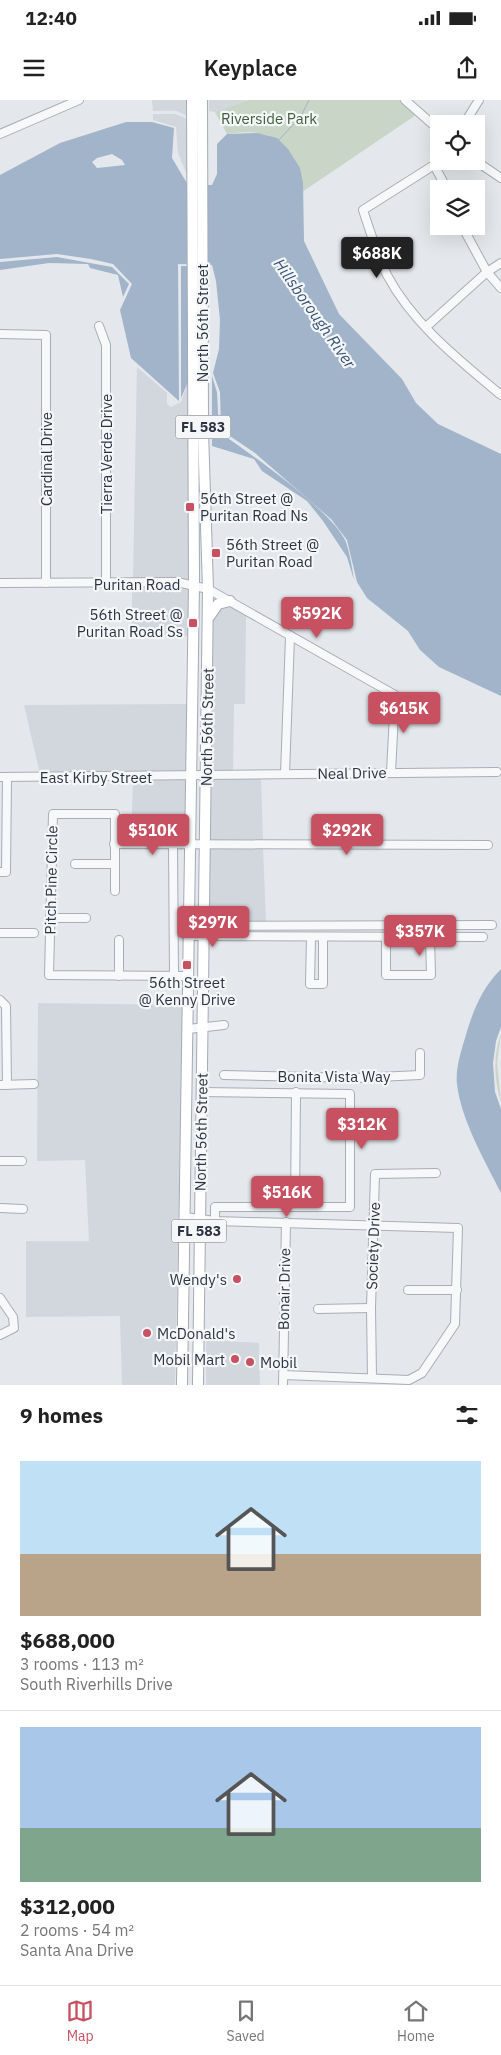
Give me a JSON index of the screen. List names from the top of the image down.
{
  "streets": {
    "main road": ["North 56th Street", "FL 583"],
    "street": [
      "Tierra Verde Drive",
      "Cardinal Drive",
      "Puritan Road",
      "Neal Drive",
      "East Kirby Street",
      "Pitch Pine Circle",
      "Bonita Vista Way",
      "Society Drive",
      "Bonair Drive"
    ]
  },
  "crossings": [
    ["North 56th Street", "Puritan Road"],
    ["North 56th Street", "Neal Drive"],
    ["North 56th Street", "East Kirby Street"],
    ["North 56th Street", "Pitch Pine Circle"],
    ["Tierra Verde Drive", "Puritan Road"],
    ["Cardinal Drive", "Puritan Road"],
    ["Puritan Road", "Neal Drive"],
    ["Neal Drive", "East Kirby Street"]
  ],
  "water": ["Hillsborough River"],
  "parks": ["Riverside Park"],
  "places": {
    "transit": [
      "56th Street @ Puritan Road Ns",
      "56th Street @ Puritan Road",
      "56th Street @ Puritan Road Ss",
      "56th Street @ Kenny Drive"
    ],
    "other": [
      "Wendy's",
      "McDonald's",
      "Mobil Mart",
      "Mobil"
    ]
  },
  "page": {
    "status": "12:40",
    "header": "Keyplace",
    "price": [
      "$688K",
      "$592K",
      "$615K",
      "$510K",
      "$292K",
      "$297K",
      "$357K",
      "$312K",
      "$516K"
    ],
    "heading": "9 homes",
    "list": [
      {
        "name": "$688,000",
        "note": "3 rooms · 113 m² · South Riverhills Drive"
      },
      {
        "name": "$312,000",
        "note": "2 rooms · 54 m² · Santa Ana Drive"
      }
    ],
    "tabs": ["Map", "Saved", "Home"]
  }
}
